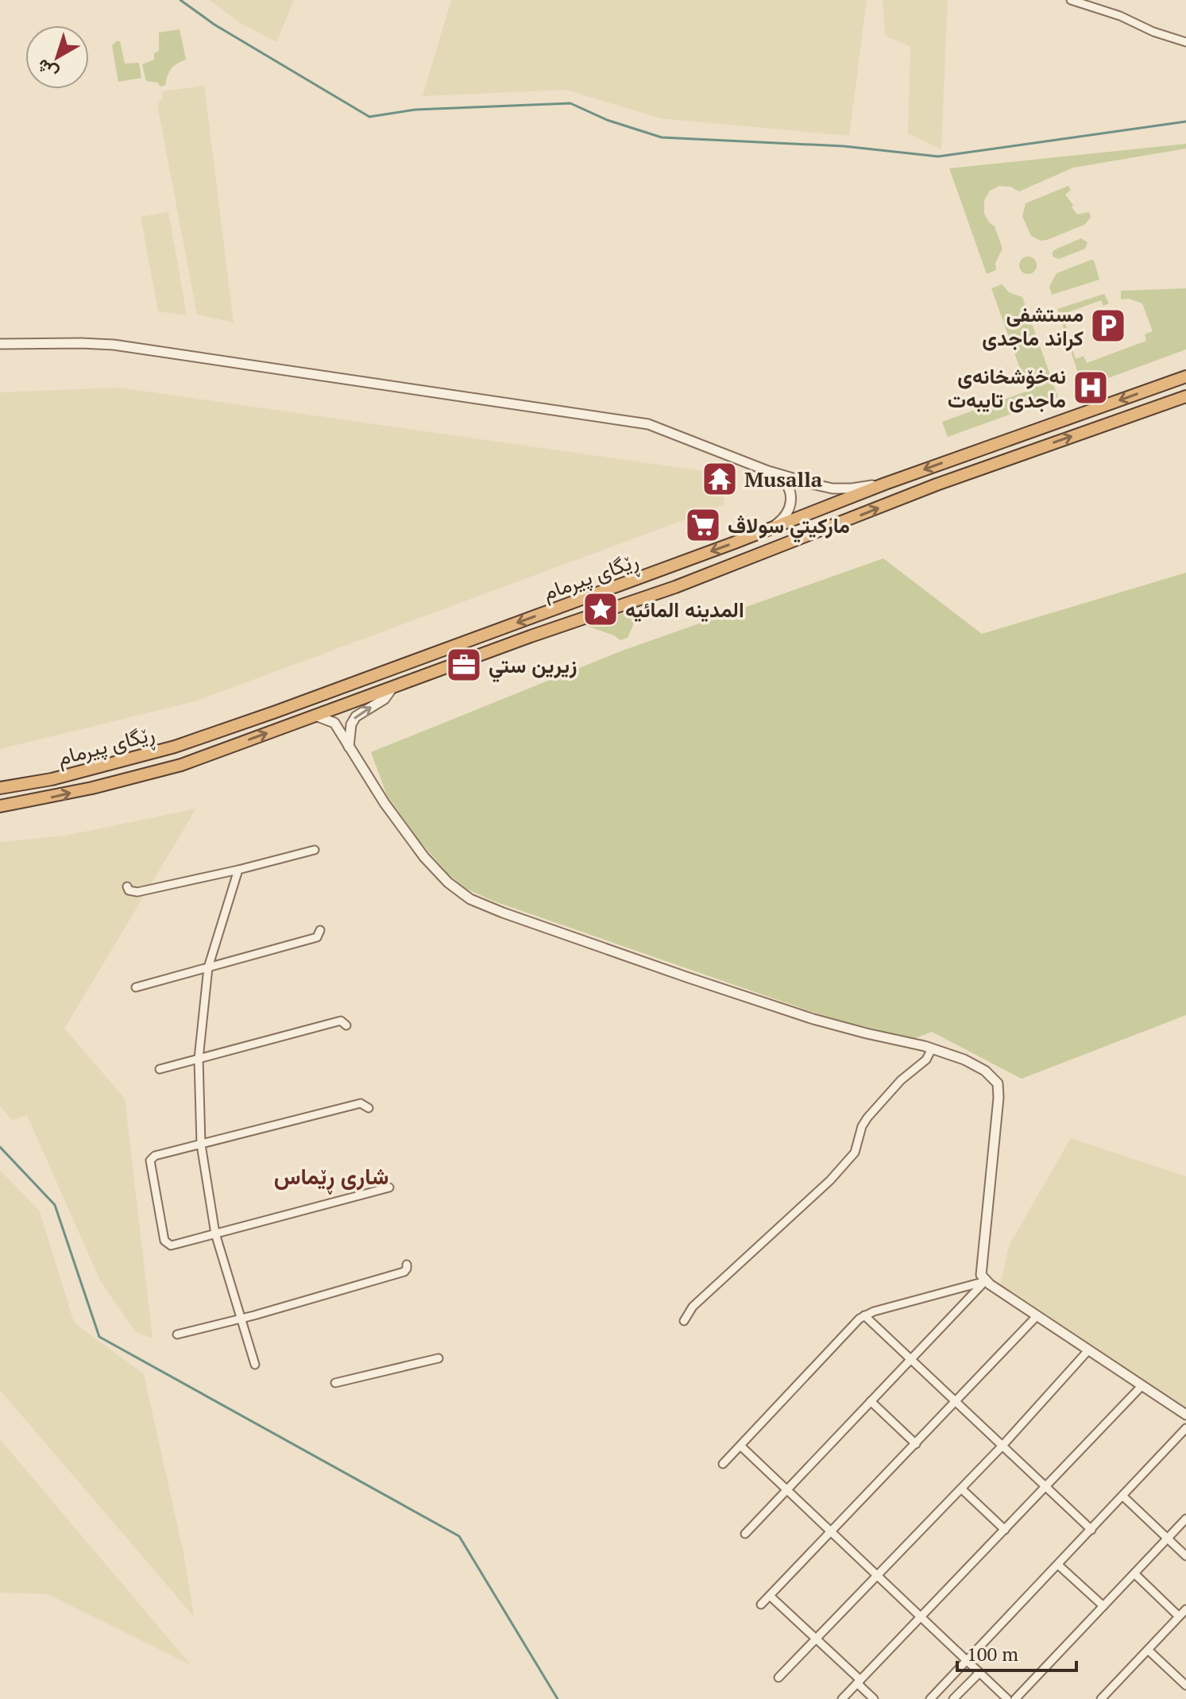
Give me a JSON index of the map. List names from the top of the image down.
{
  "streets": {
    "highway": ["ڕێگای پیرمام"]
  },
  "districts": ["شاری ڕێماس"],
  "places": {
    "parking": ["مستشفی کراند ماجدی"],
    "hospital": ["نەخۆشخانەی ماجدی تایبەت"],
    "temple": ["Musalla"],
    "supermarket": ["ماركيتي سولاڤ"],
    "place": ["المدينه المائيه"],
    "office": ["زيرين ستي"]
  },
  "scale_bar": "100 m",
  "north": "bottom left"
}
